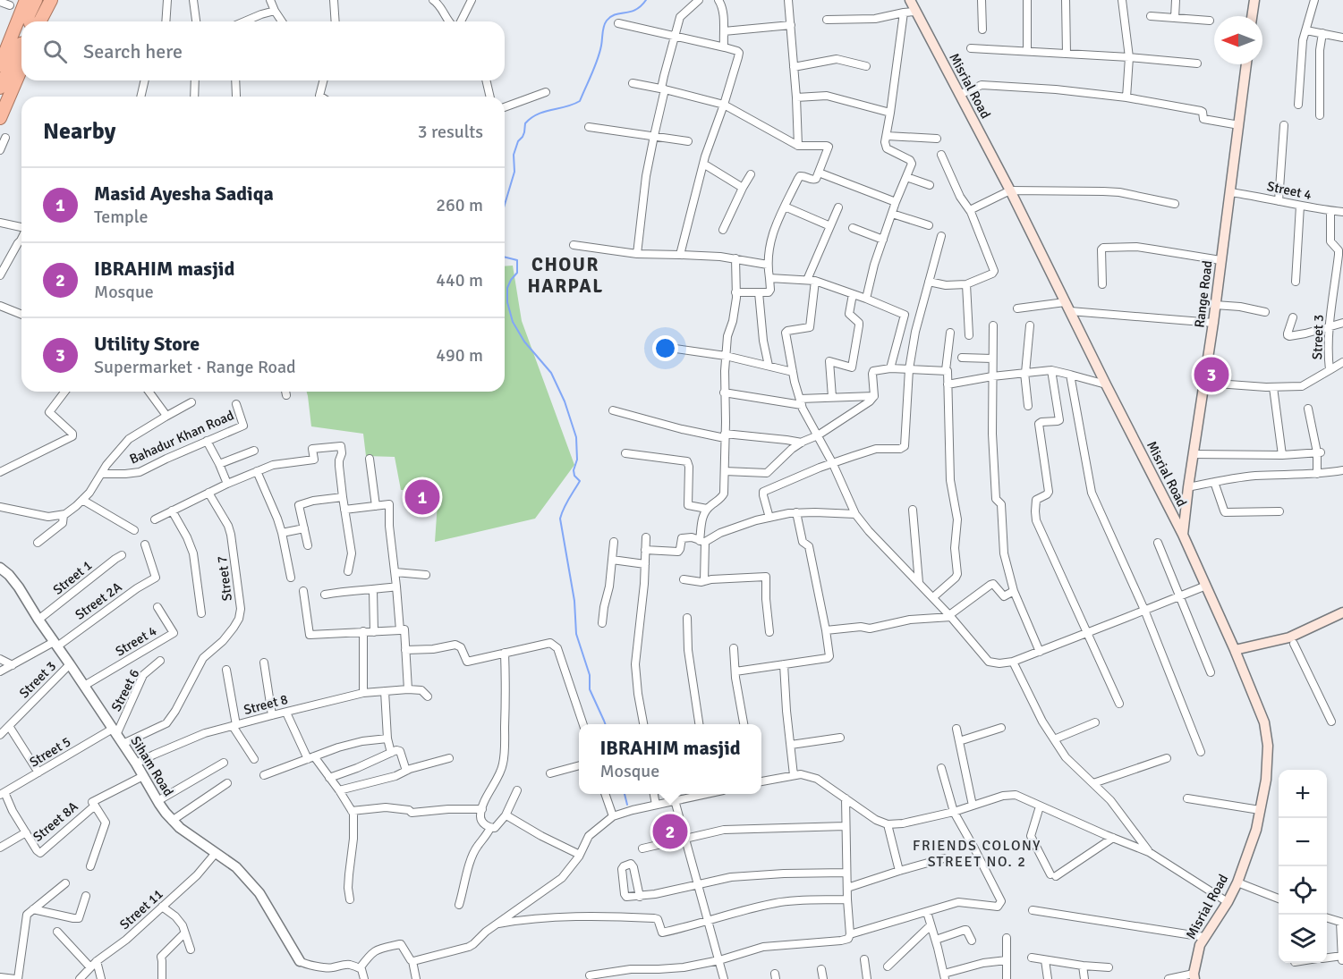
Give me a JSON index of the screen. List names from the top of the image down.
{
  "streets": {
    "main road": ["Misrial Road", "Range Road"],
    "street": [
      "Street 4",
      "Street 3",
      "Bahadur Khan Road",
      "Street 1",
      "Street 7",
      "Street 2A",
      "Street 6",
      "Street 8",
      "Street 5",
      "Siham Road",
      "Street 8A",
      "Street 11"
    ]
  },
  "crossings": [
    ["Misrial Road", "Range Road"],
    ["Street 4", "Range Road"],
    ["Street 4", "Street 3"],
    ["Street 4", "Siham Road"],
    ["Range Road", "Street 3"],
    ["Street 3", "Siham Road"],
    ["Street 1", "Siham Road"],
    ["Street 7", "Siham Road"],
    ["Street 2A", "Siham Road"],
    ["Street 6", "Street 5"],
    ["Street 6", "Siham Road"],
    ["Street 8", "Siham Road"],
    ["Street 5", "Siham Road"],
    ["Street 5", "Street 8A"],
    ["Siham Road", "Street 8A"],
    ["Siham Road", "Street 11"]
  ],
  "districts": ["CHOUR HARPAL", "FRIENDS COLONY STREET NO. 2"],
  "north": "left",
  "page": {
    "search": "Search here",
    "heading": ["Nearby", "3 results"],
    "list": [
      {
        "mark": "1",
        "name": "Masid Ayesha Sadiqa",
        "note": "Temple",
        "value": "260 m"
      },
      {
        "mark": "2",
        "name": "IBRAHIM masjid",
        "note": "Mosque",
        "value": "440 m"
      },
      {
        "mark": "3",
        "name": "Utility Store",
        "note": "Supermarket · Range Road",
        "value": "490 m"
      }
    ],
    "pins": ["3", "1", "2"],
    "popup": ["IBRAHIM masjid", "Mosque"],
    "map_buttons": ["+", "−"]
  }
}
